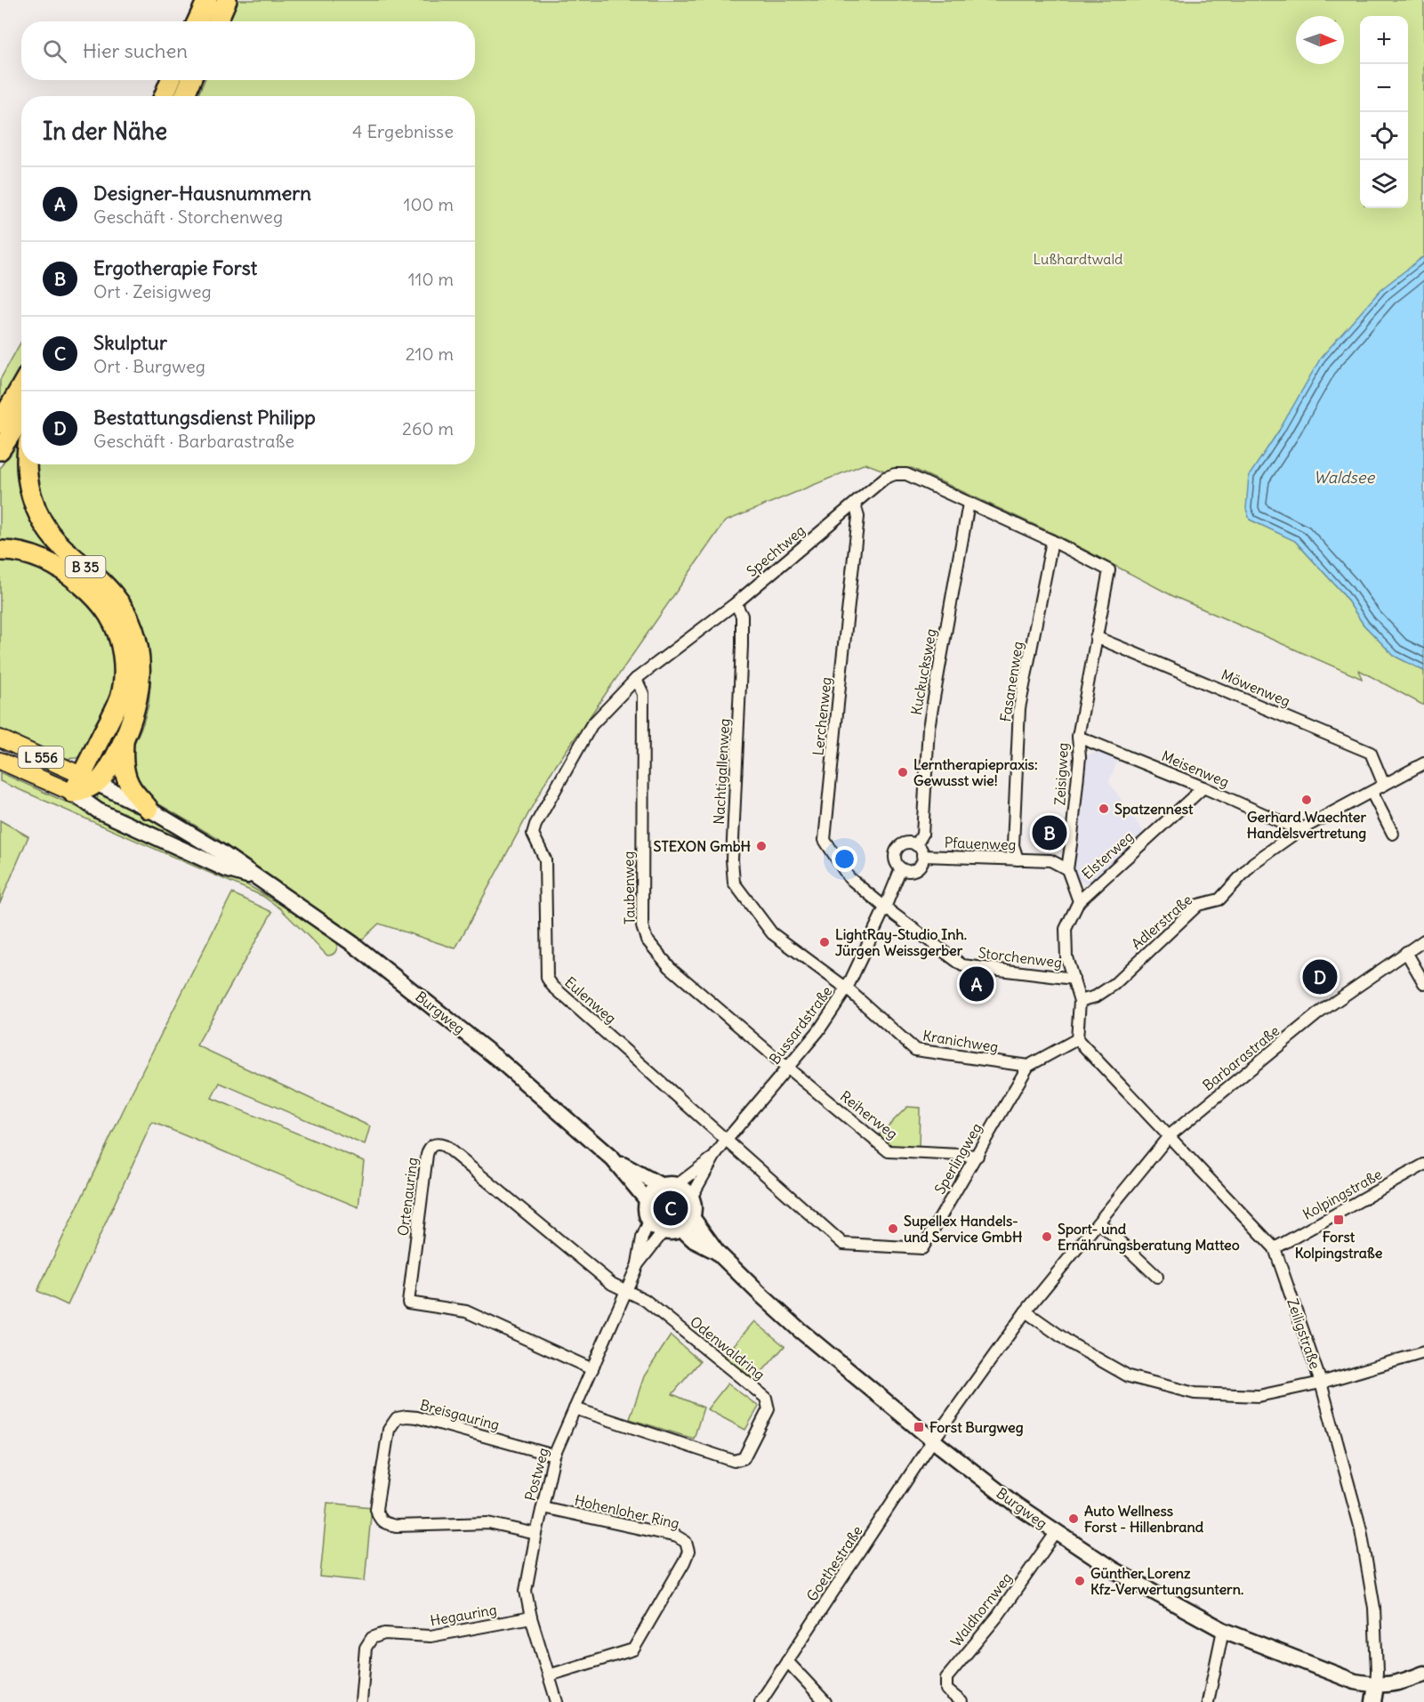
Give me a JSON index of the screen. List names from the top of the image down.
{
  "streets": {
    "highway": ["B 35"],
    "main road": ["L 556"],
    "street": [
      "Spechtweg",
      "Kuckucksweg",
      "Fasanenweg",
      "Möwenweg",
      "Lerchenweg",
      "Meisenweg",
      "Nachtigallenweg",
      "Zeisigweg",
      "Pfauenweg",
      "Elsterweg",
      "Taubenweg",
      "Adlerstraße",
      "Storchenweg",
      "Eulenweg",
      "Burgweg",
      "Bussardstraße",
      "Kranichweg",
      "Barbarastraße",
      "Reiherweg",
      "Sperlingweg",
      "Kolpingstraße",
      "Ortenauring",
      "Zeiligstraße",
      "Odenwaldring",
      "Breisgauring",
      "Postweg",
      "Hohenloher Ring",
      "Goethestraße",
      "Waldhornweg",
      "Hegauring"
    ]
  },
  "crossings": [
    ["Spechtweg", "Kuckucksweg"],
    ["Spechtweg", "Fasanenweg"],
    ["Spechtweg", "Lerchenweg"],
    ["Spechtweg", "Nachtigallenweg"],
    ["Spechtweg", "Zeisigweg"],
    ["Spechtweg", "Taubenweg"],
    ["Spechtweg", "Eulenweg"],
    ["B 35", "L 556"],
    ["B 35", "Burgweg"],
    ["Kuckucksweg", "Pfauenweg"],
    ["Kuckucksweg", "Bussardstraße"],
    ["Fasanenweg", "Pfauenweg"],
    ["Möwenweg", "Zeisigweg"],
    ["Möwenweg", "Adlerstraße"],
    ["Lerchenweg", "Storchenweg"],
    ["Lerchenweg", "Bussardstraße"],
    ["L 556", "Burgweg"],
    ["Meisenweg", "Zeisigweg"],
    ["Meisenweg", "Elsterweg"],
    ["Meisenweg", "Adlerstraße"],
    ["Nachtigallenweg", "Bussardstraße"],
    ["Nachtigallenweg", "Kranichweg"],
    ["Zeisigweg", "Pfauenweg"],
    ["Zeisigweg", "Elsterweg"],
    ["Pfauenweg", "Bussardstraße"],
    ["Taubenweg", "Bussardstraße"],
    ["Taubenweg", "Reiherweg"],
    ["Storchenweg", "Bussardstraße"],
    ["Eulenweg", "Bussardstraße"],
    ["Eulenweg", "Sperlingweg"],
    ["Burgweg", "Bussardstraße"],
    ["Burgweg", "Barbarastraße"],
    ["Burgweg", "Zeiligstraße"],
    ["Burgweg", "Postweg"],
    ["Burgweg", "Goethestraße"],
    ["Burgweg", "Waldhornweg"],
    ["Bussardstraße", "Kranichweg"],
    ["Bussardstraße", "Reiherweg"],
    ["Bussardstraße", "Sperlingweg"],
    ["Bussardstraße", "Postweg"],
    ["Kranichweg", "Sperlingweg"],
    ["Barbarastraße", "Zeiligstraße"],
    ["Barbarastraße", "Goethestraße"],
    ["Reiherweg", "Sperlingweg"],
    ["Kolpingstraße", "Zeiligstraße"],
    ["Ortenauring", "Odenwaldring"],
    ["Ortenauring", "Postweg"],
    ["Odenwaldring", "Postweg"],
    ["Breisgauring", "Postweg"],
    ["Postweg", "Hohenloher Ring"],
    ["Postweg", "Hegauring"]
  ],
  "water": ["Waldsee"],
  "parks": ["Lußhardtwald"],
  "places": {
    "other": [
      "Lerntherapiepraxis: Gewusst wie!",
      "Gerhard Waechter Handelsvertretung",
      "Spatzennest",
      "STEXON GmbH",
      "LightRay-Studio Inh. Jürgen Weissgerber",
      "Supellex Handels- und Service GmbH",
      "Sport- und Ernährungsberatung Matteo",
      "Auto Wellness Forst - Hillenbrand",
      "Günther Lorenz Kfz-Verwertungsuntern."
    ],
    "transit": ["Forst Kolpingstraße", "Forst Burgweg"]
  },
  "north": "right",
  "page": {
    "map_buttons": ["+", "−"],
    "search": "Hier suchen",
    "heading": ["In der Nähe", "4 Ergebnisse"],
    "list": [
      {
        "mark": "A",
        "name": "Designer-Hausnummern",
        "note": "Geschäft · Storchenweg",
        "value": "100 m"
      },
      {
        "mark": "B",
        "name": "Ergotherapie Forst",
        "note": "Ort · Zeisigweg",
        "value": "110 m"
      },
      {
        "mark": "C",
        "name": "Skulptur",
        "note": "Ort · Burgweg",
        "value": "210 m"
      },
      {
        "mark": "D",
        "name": "Bestattungsdienst Philipp",
        "note": "Geschäft · Barbarastraße",
        "value": "260 m"
      }
    ],
    "pins": [
      "B",
      "D",
      "A",
      "C"
    ]
  }
}
